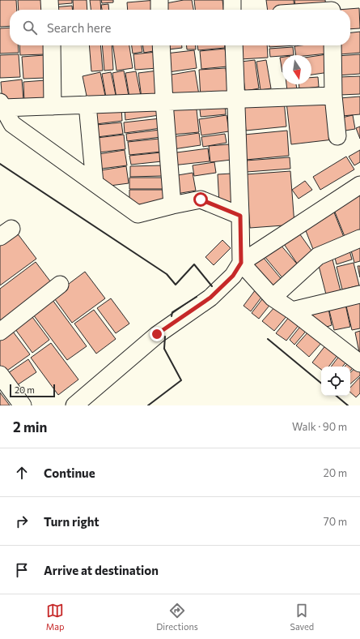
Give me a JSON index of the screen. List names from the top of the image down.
{
  "scale_bar": "20 m",
  "north": "bottom",
  "page": {
    "search": "Search here",
    "scale": "20 m",
    "heading": ["2 min", "Walk · 90 m"],
    "list": [
      ["Continue", "20 m"],
      ["Turn right", "70 m"],
      "Arrive at destination"
    ],
    "nav": ["Map", "Directions", "Saved"]
  }
}
